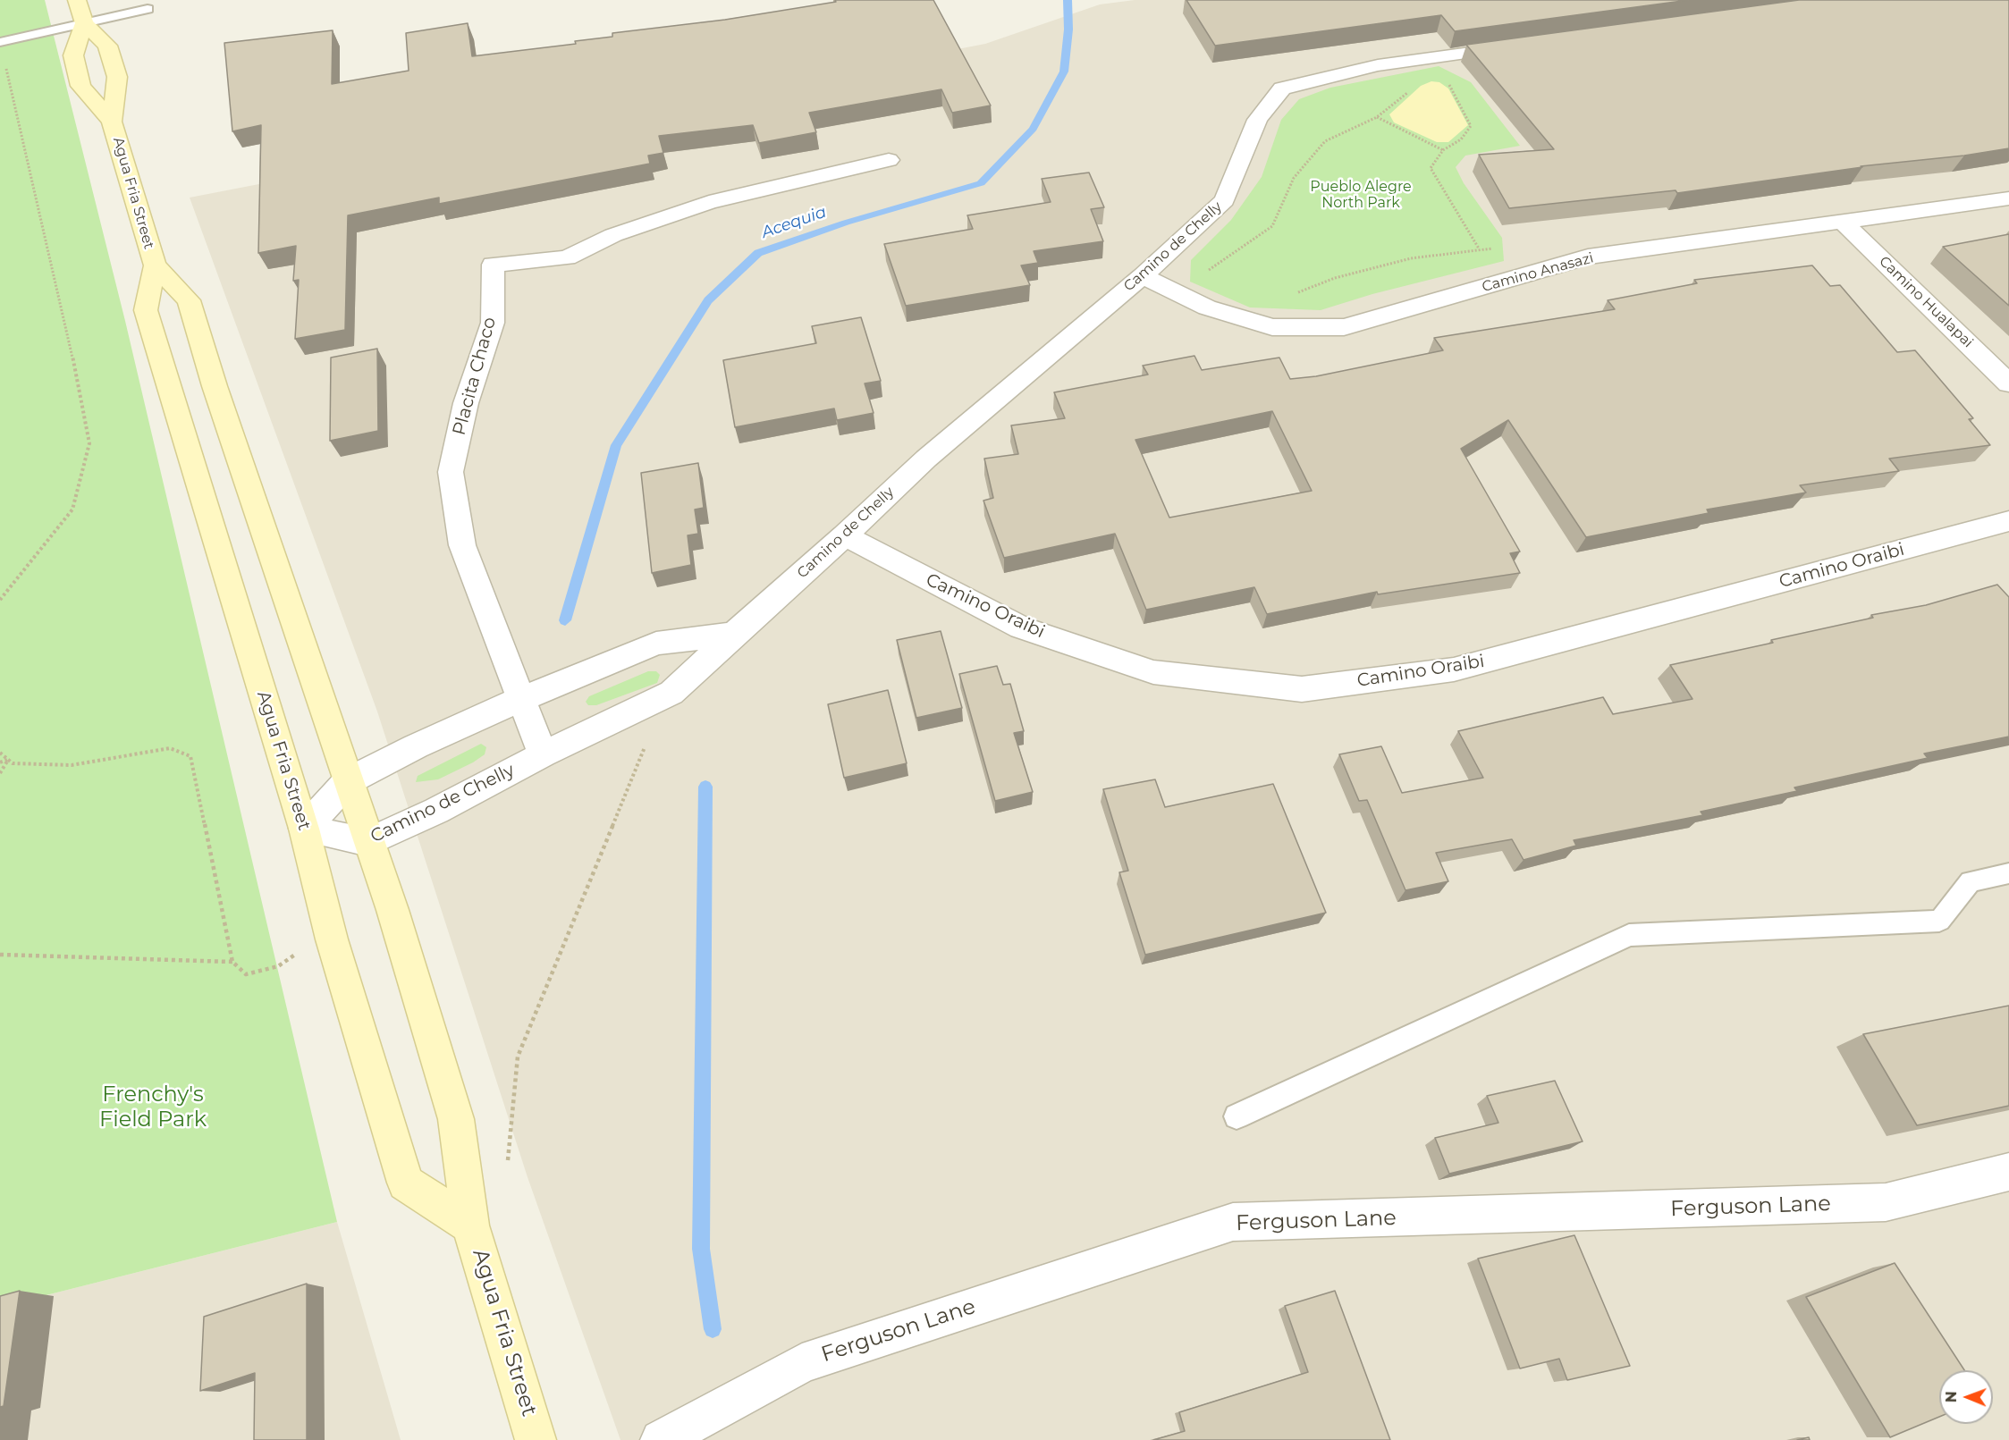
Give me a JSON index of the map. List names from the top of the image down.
{
  "streets": {
    "street": [
      "Agua Fria Street",
      "Camino de Chelly",
      "Camino Anasazi",
      "Camino Hualapai",
      "Placita Chaco",
      "Camino Oraibi",
      "Ferguson Lane"
    ]
  },
  "crossings": [
    ["Agua Fria Street", "Camino de Chelly"],
    ["Camino de Chelly", "Camino Anasazi"],
    ["Camino de Chelly", "Placita Chaco"],
    ["Camino de Chelly", "Camino Oraibi"],
    ["Camino Anasazi", "Camino Hualapai"]
  ],
  "water": ["Acequia"],
  "parks": ["Pueblo Alegre North Park", "Frenchy's Field Park"],
  "north": "left"
}
